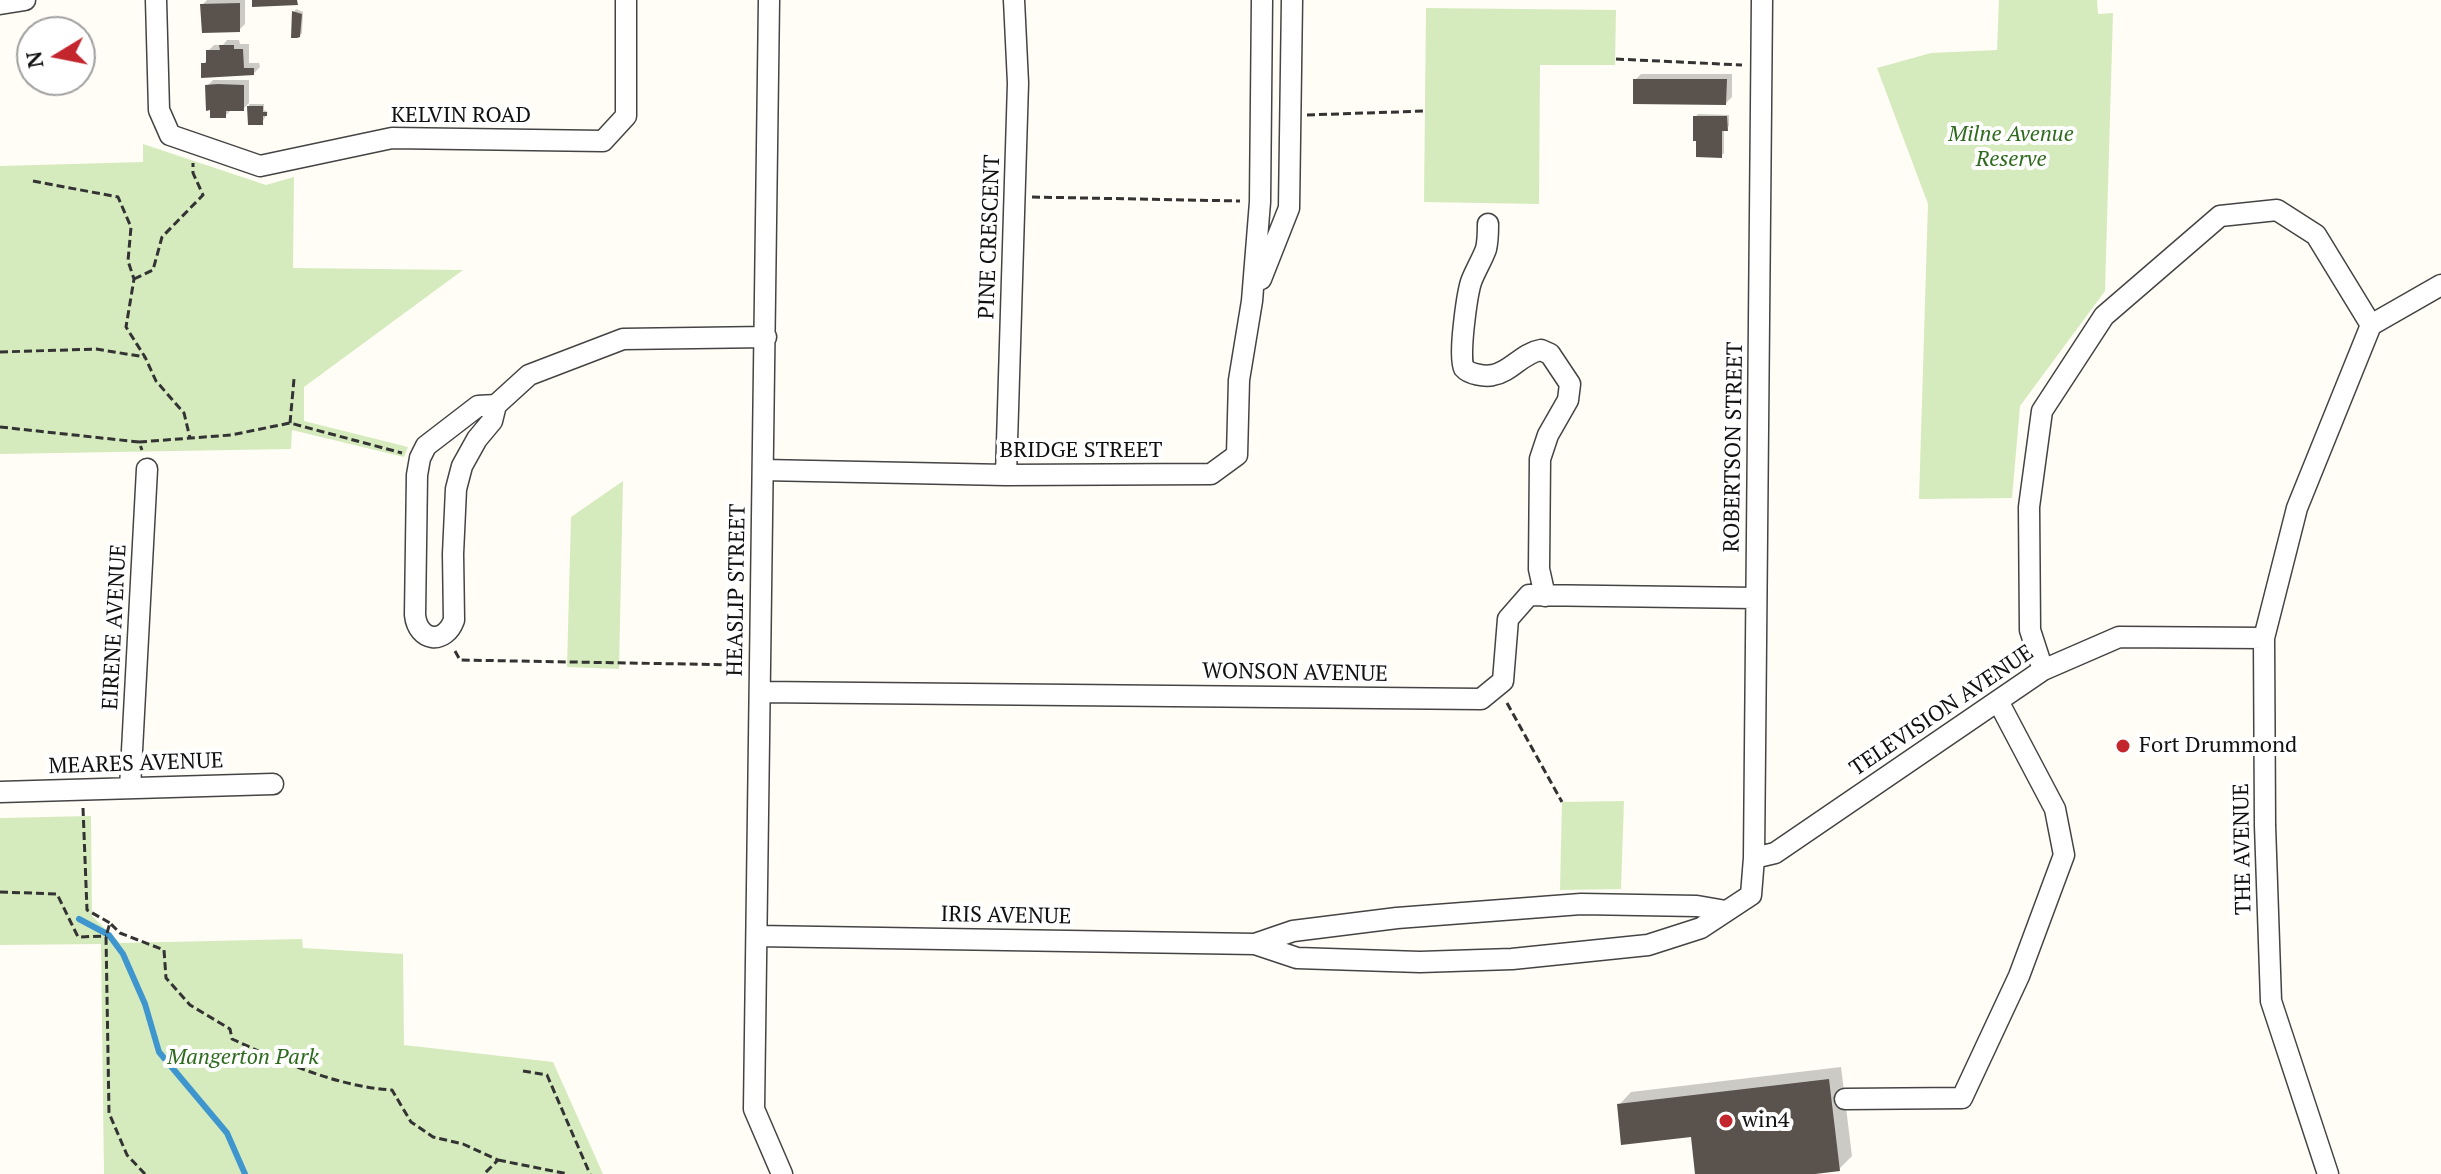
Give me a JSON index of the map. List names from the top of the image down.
{
  "streets": {
    "street": [
      "KELVIN ROAD",
      "PINE CRESCENT",
      "ROBERTSON STREET",
      "BRIDGE STREET",
      "HEASLIP STREET",
      "EIRENE AVENUE",
      "WONSON AVENUE",
      "TELEVISION AVENUE",
      "MEARES AVENUE",
      "THE AVENUE",
      "IRIS AVENUE"
    ]
  },
  "crossings": [
    ["PINE CRESCENT", "BRIDGE STREET"],
    ["ROBERTSON STREET", "TELEVISION AVENUE"],
    ["ROBERTSON STREET", "IRIS AVENUE"],
    ["BRIDGE STREET", "HEASLIP STREET"],
    ["HEASLIP STREET", "WONSON AVENUE"],
    ["HEASLIP STREET", "IRIS AVENUE"],
    ["EIRENE AVENUE", "MEARES AVENUE"],
    ["TELEVISION AVENUE", "THE AVENUE"]
  ],
  "parks": ["Milne Avenue Reserve", "Mangerton Park"],
  "places": ["Fort Drummond", "win4"],
  "north": "left"
}
